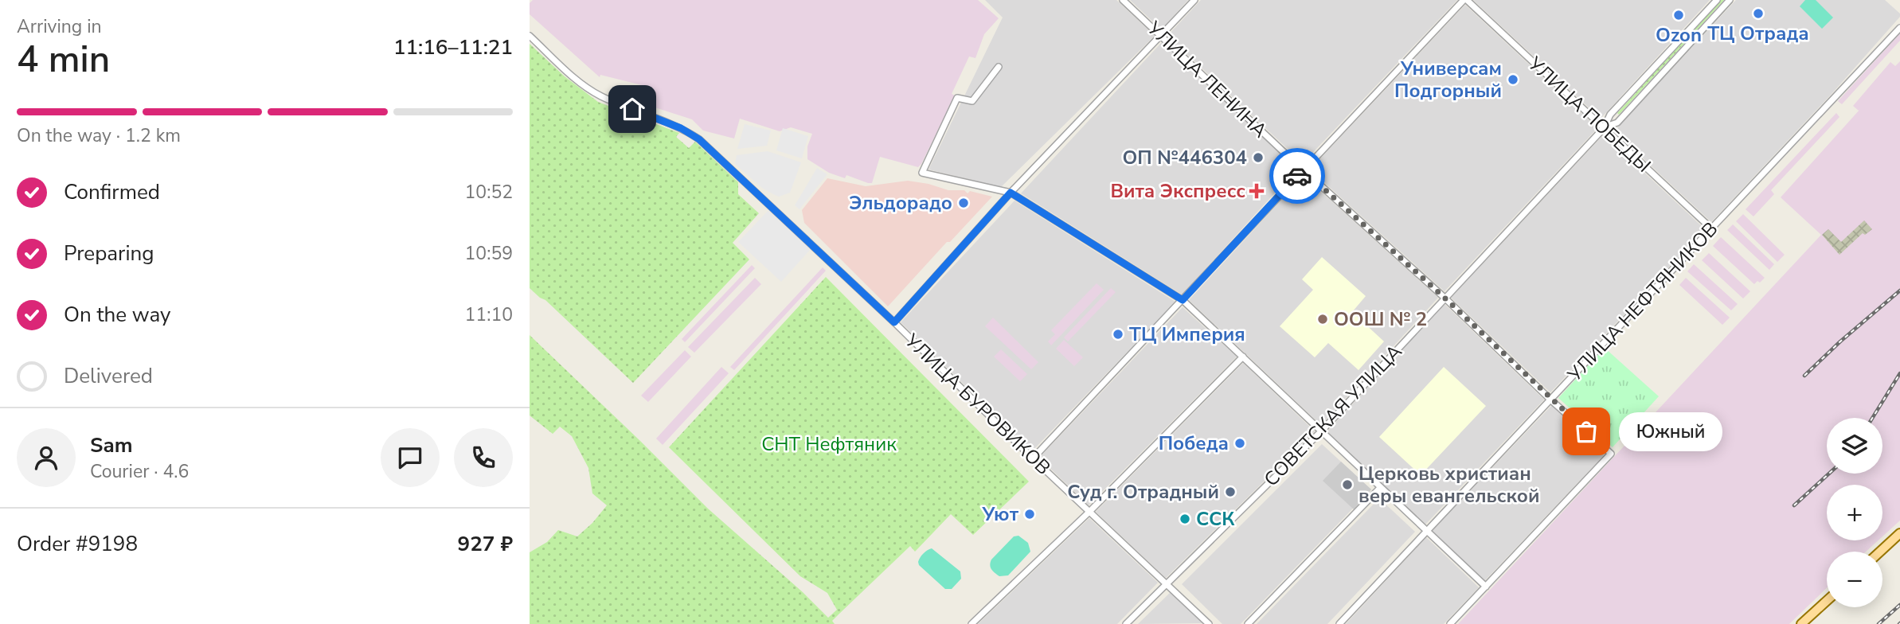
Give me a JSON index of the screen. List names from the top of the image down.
{
  "streets": {
    "street": [
      "УЛИЦА ЛЕНИНА",
      "УЛИЦА ПОБЕДЫ",
      "УЛИЦА НЕФТЯНИКОВ",
      "УЛИЦА БУРОВИКОВ",
      "СОВЕТСКАЯ УЛИЦА"
    ]
  },
  "crossings": [
    ["УЛИЦА ЛЕНИНА", "УЛИЦА НЕФТЯНИКОВ"],
    ["УЛИЦА ЛЕНИНА", "СОВЕТСКАЯ УЛИЦА"],
    ["УЛИЦА ПОБЕДЫ", "УЛИЦА НЕФТЯНИКОВ"],
    ["УЛИЦА ПОБЕДЫ", "СОВЕТСКАЯ УЛИЦА"],
    ["УЛИЦА БУРОВИКОВ", "СОВЕТСКАЯ УЛИЦА"]
  ],
  "parks": ["СНТ Нефтяник"],
  "places": {
    "other": [
      "ТЦ Отрада",
      "Ozon",
      "Универсам Подгорный",
      "ОП №446304",
      "Эльдорадо",
      "ООШ № 2",
      "ТЦ Империя",
      "Южный",
      "Победа",
      "Церковь христиан веры евангельской",
      "Суд г. Отрадный",
      "Уют",
      "ССК"
    ],
    "health": ["Вита Экспресс"]
  },
  "page": {
    "heading": ["4 min", "Arriving in", "11:16–11:21"],
    "panel": [
      "Sam",
      "Courier · 4.6",
      "Order #9198",
      "927 ₽"
    ],
    "bar": "On the way · 1.2 km",
    "list": [
      ["Confirmed", "10:52"],
      ["Preparing", "10:59"],
      ["On the way", "11:10"],
      "Delivered"
    ],
    "bubble": "Южный",
    "map_buttons": ["+", "−"]
  }
}
